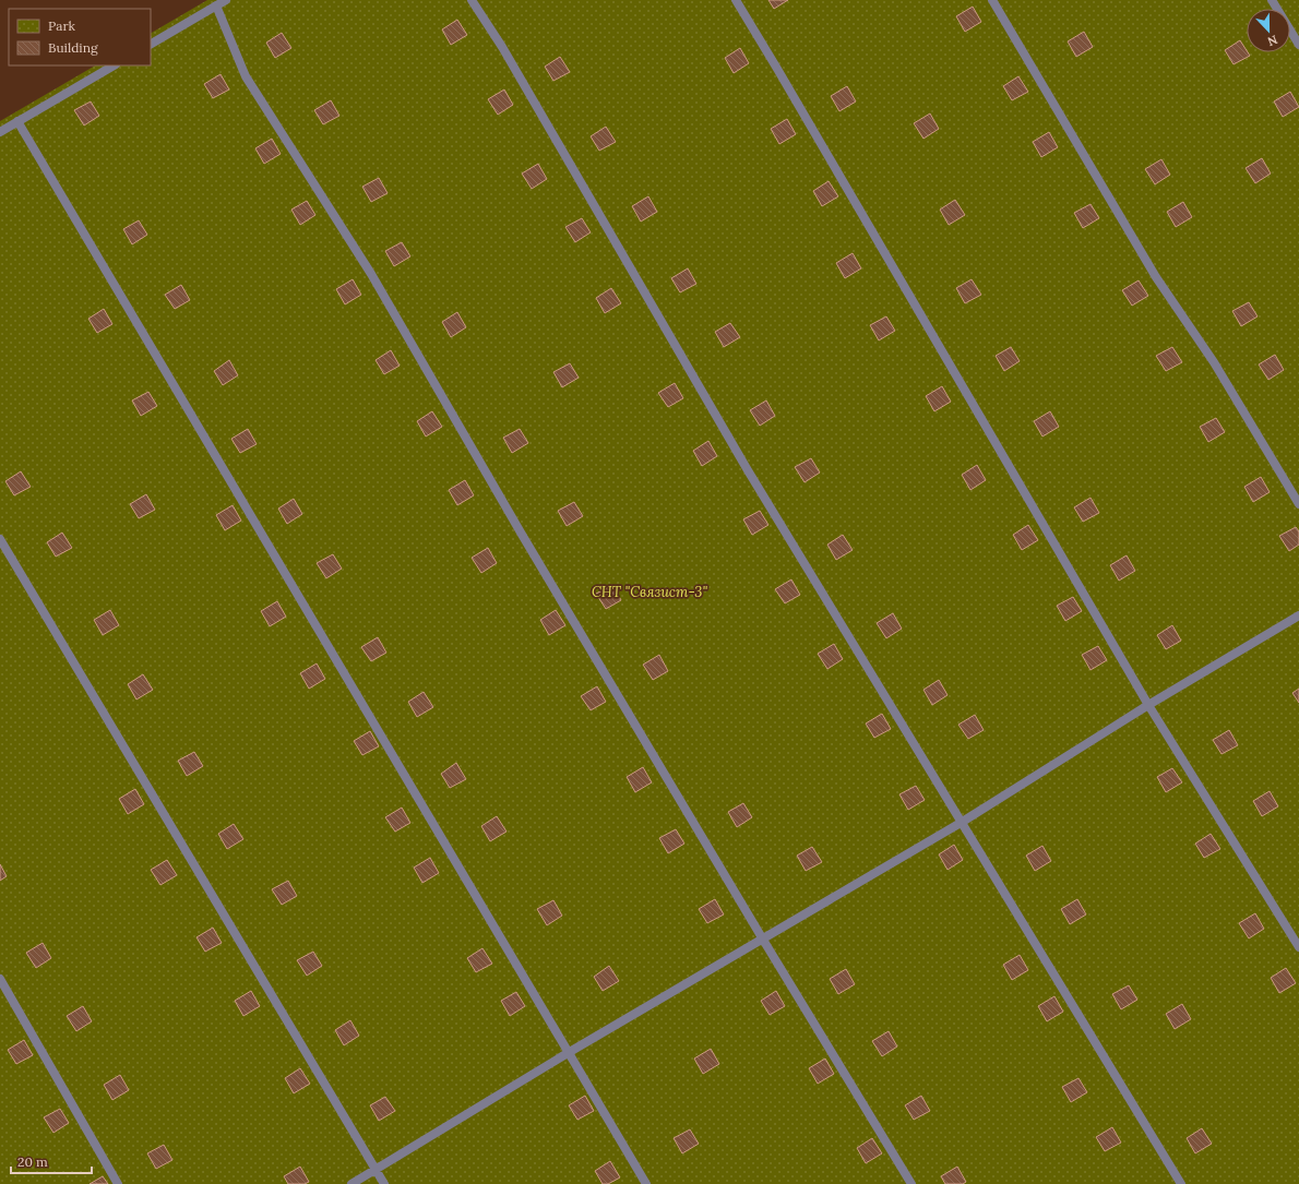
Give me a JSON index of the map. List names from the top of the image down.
{
  "parks": ["СНТ \"Связист-3\""],
  "legend": ["Park", "Building"],
  "scale_bar": "20 m",
  "north": "bottom"
}
